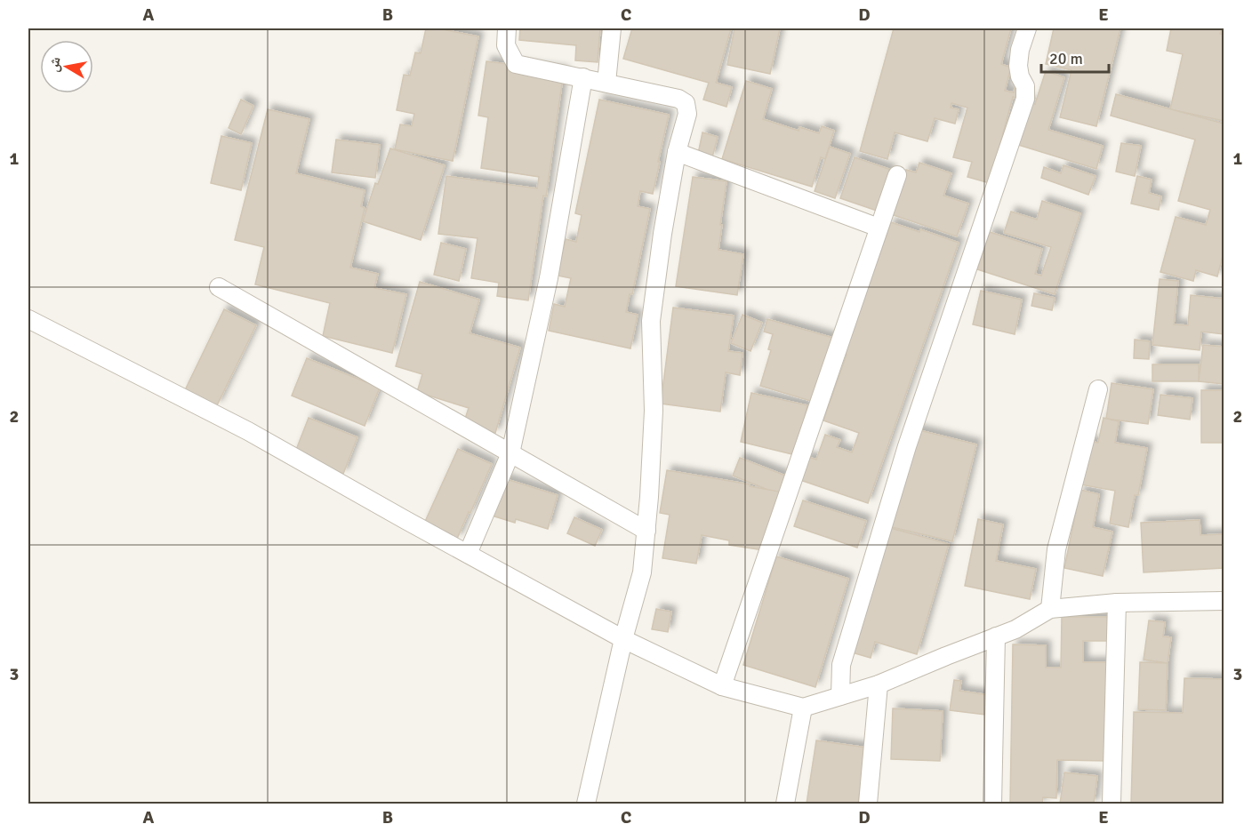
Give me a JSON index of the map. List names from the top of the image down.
{
  "scale_bar": "20 m",
  "north": "left",
  "grid": {
    "columns": [
      "A",
      "B",
      "C",
      "D",
      "E"
    ],
    "rows": ["1", "2", "3"]
  }
}
